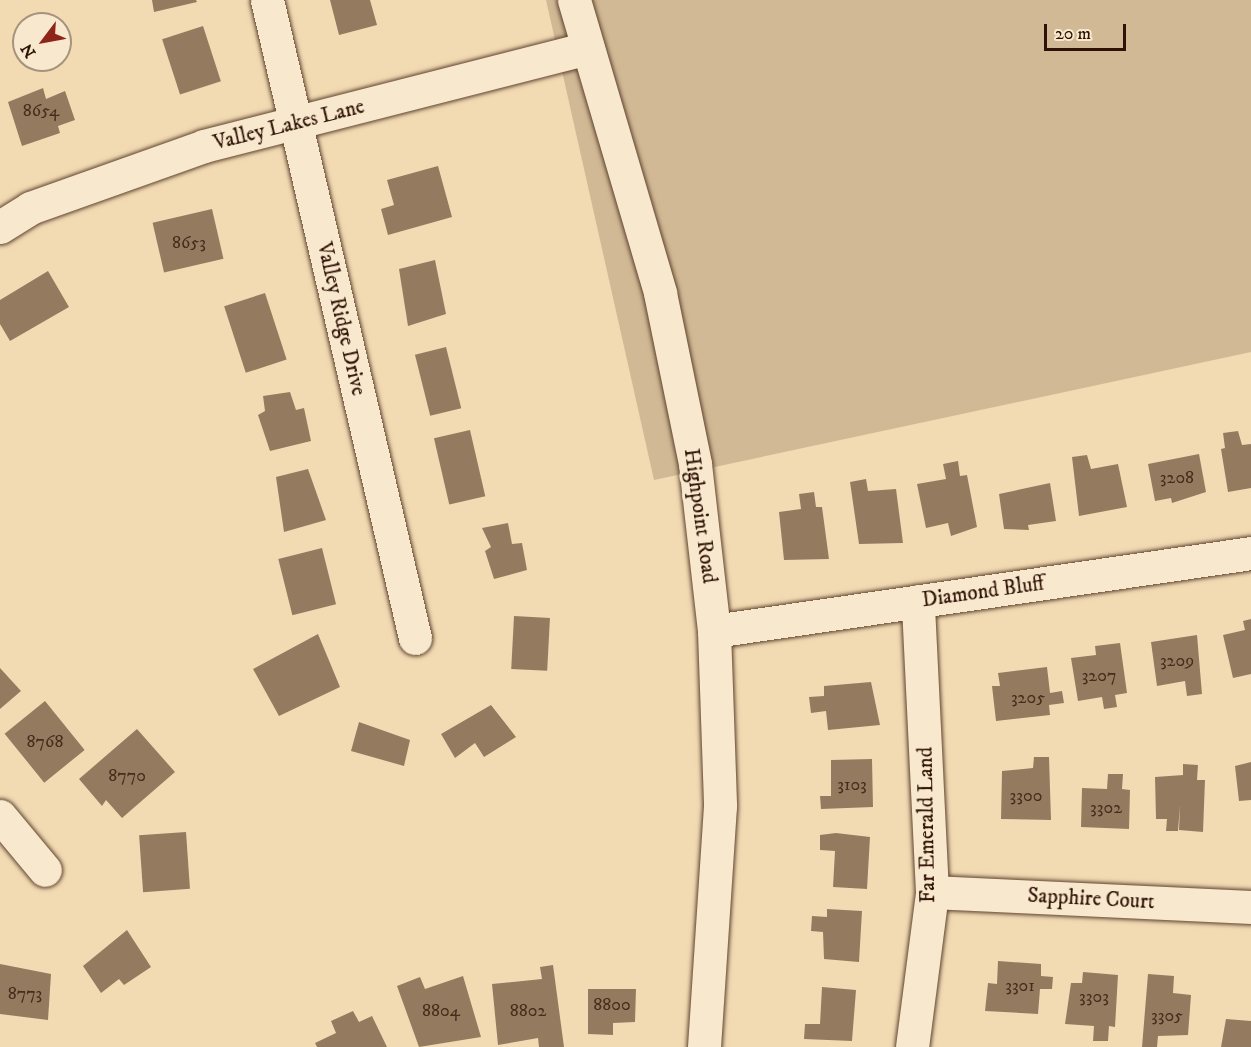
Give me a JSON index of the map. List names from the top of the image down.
{
  "streets": {
    "street": [
      "Valley Lakes Lane",
      "Valley Ridge Drive",
      "Highpoint Road",
      "Diamond Bluff",
      "Far Emerald Land",
      "Sapphire Court"
    ]
  },
  "crossings": [
    ["Valley Lakes Lane", "Valley Ridge Drive"],
    ["Valley Lakes Lane", "Highpoint Road"],
    ["Highpoint Road", "Diamond Bluff"],
    ["Diamond Bluff", "Far Emerald Land"],
    ["Far Emerald Land", "Sapphire Court"]
  ],
  "house_numbers": [
    "8654",
    "8653",
    "3208",
    "3209",
    "3207",
    "3205",
    "8768",
    "8770",
    "3103",
    "3300",
    "3302",
    "3301",
    "8773",
    "3303",
    "8800",
    "8804",
    "8802",
    "3305"
  ],
  "scale_bar": "20 m",
  "north": "bottom left"
}
